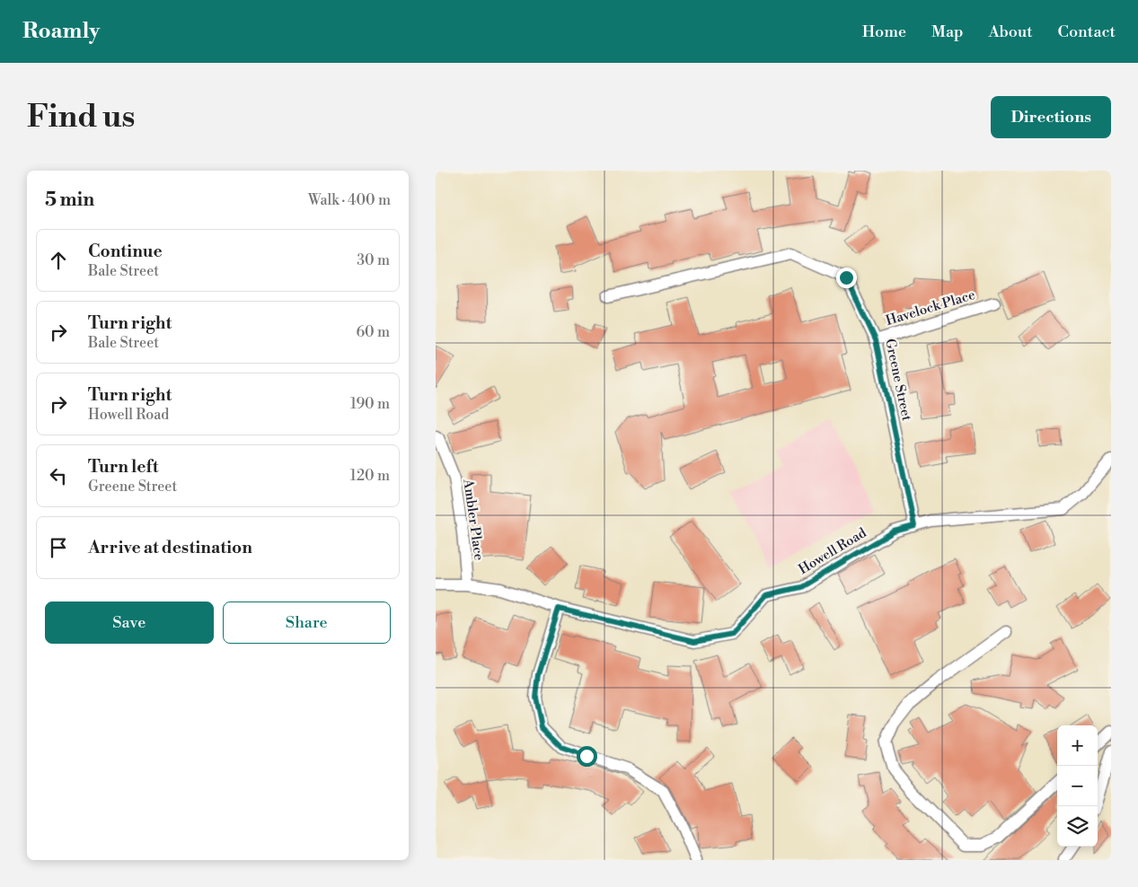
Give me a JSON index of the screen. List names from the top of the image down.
{
  "streets": {
    "street": [
      "Havelock Place",
      "Greene Street",
      "Ambler Place",
      "Howell Road"
    ]
  },
  "crossings": [
    ["Havelock Place", "Greene Street"],
    ["Greene Street", "Howell Road"],
    ["Ambler Place", "Howell Road"]
  ],
  "page": {
    "header": "Roamly",
    "nav": [
      "Home",
      "Map",
      "About",
      "Contact"
    ],
    "buttons": [
      "Directions",
      ["Save", "Share"]
    ],
    "title": "Find us",
    "heading": ["5 min", "Walk · 400 m"],
    "list": [
      ["Continue", "Bale Street", "30 m"],
      ["Turn right", "Bale Street", "60 m"],
      ["Turn right", "Howell Road", "190 m"],
      ["Turn left", "Greene Street", "120 m"],
      "Arrive at destination"
    ],
    "map_buttons": ["+", "−"]
  }
}
